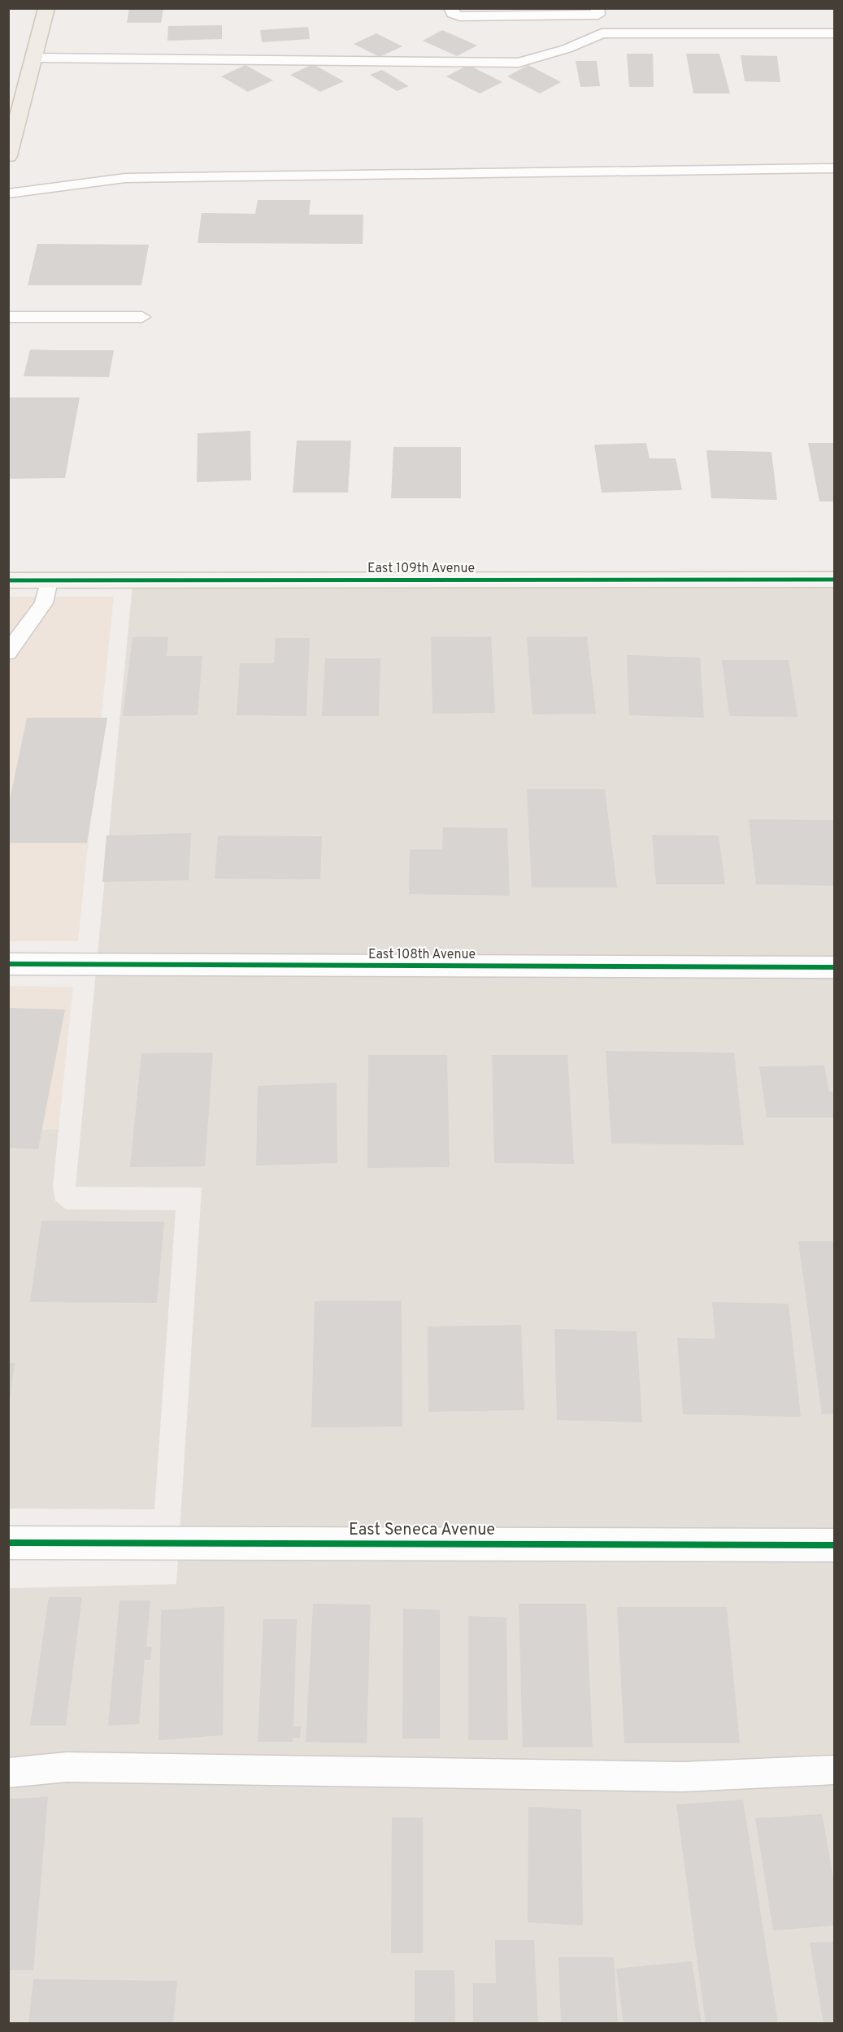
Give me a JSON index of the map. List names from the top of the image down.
{
  "streets": {
    "street": ["East 109th Avenue", "East 108th Avenue", "East Seneca Avenue"]
  }
}
